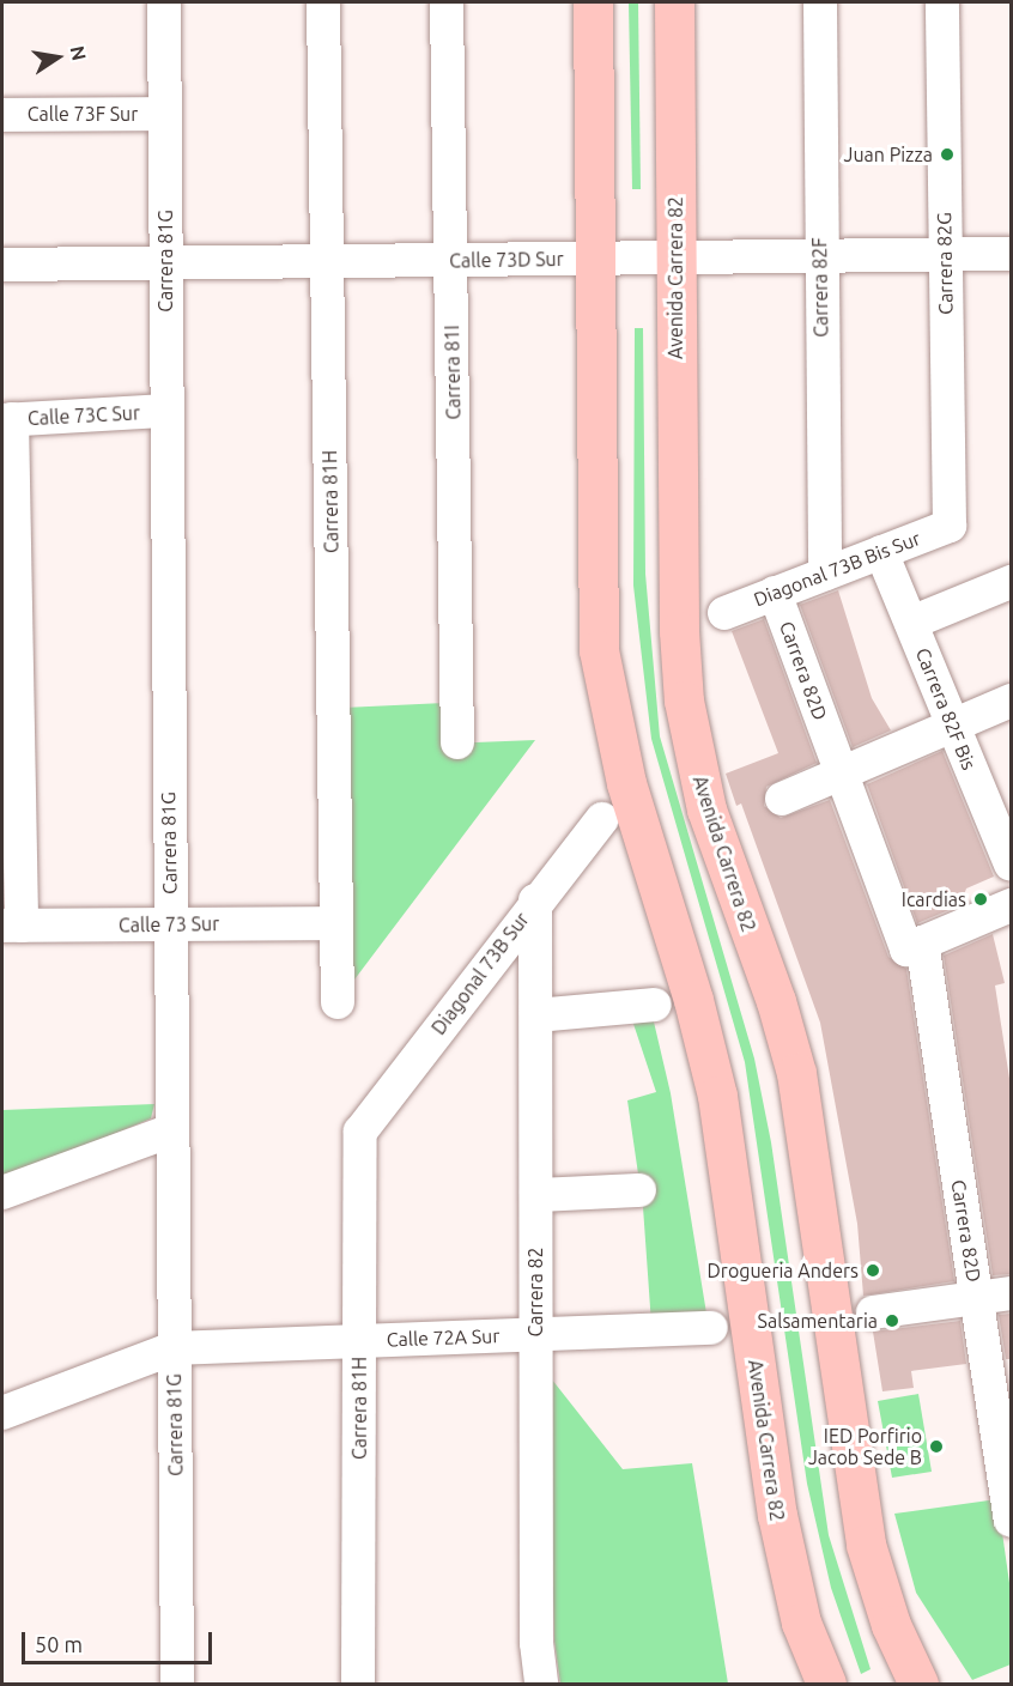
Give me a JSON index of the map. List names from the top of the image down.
{
  "streets": {
    "main road": ["Avenida Carrera 82"],
    "street": [
      "Calle 73F Sur",
      "Calle 73D Sur",
      "Carrera 81G",
      "Carrera 82G",
      "Carrera 82F",
      "Carrera 81I",
      "Calle 73C Sur",
      "Carrera 81H",
      "Diagonal 73B Bis Sur",
      "Carrera 82D",
      "Carrera 82F Bis",
      "Calle 73 Sur",
      "Diagonal 73B Sur",
      "Carrera 82",
      "Calle 72A Sur"
    ]
  },
  "crossings": [
    ["Calle 73F Sur", "Carrera 81G"],
    ["Calle 73D Sur", "Carrera 81G"],
    ["Calle 73D Sur", "Carrera 82G"],
    ["Calle 73D Sur", "Avenida Carrera 82"],
    ["Calle 73D Sur", "Carrera 82F"],
    ["Calle 73D Sur", "Carrera 81I"],
    ["Calle 73D Sur", "Carrera 81H"],
    ["Carrera 81G", "Calle 73C Sur"],
    ["Carrera 81G", "Calle 73 Sur"],
    ["Carrera 81G", "Calle 72A Sur"],
    ["Carrera 82G", "Diagonal 73B Bis Sur"],
    ["Carrera 82F", "Diagonal 73B Bis Sur"],
    ["Carrera 81H", "Calle 73 Sur"],
    ["Carrera 81H", "Diagonal 73B Sur"],
    ["Carrera 81H", "Calle 72A Sur"],
    ["Diagonal 73B Bis Sur", "Carrera 82D"],
    ["Diagonal 73B Bis Sur", "Carrera 82F Bis"],
    ["Diagonal 73B Sur", "Carrera 82"],
    ["Carrera 82", "Calle 72A Sur"]
  ],
  "places": [
    "Juan Pizza",
    "Icardias",
    "Drogueria Anders",
    "Salsamentaria",
    "IED Porfirio Jacob Sede B"
  ],
  "scale_bar": "50 m",
  "north": "right"
}
